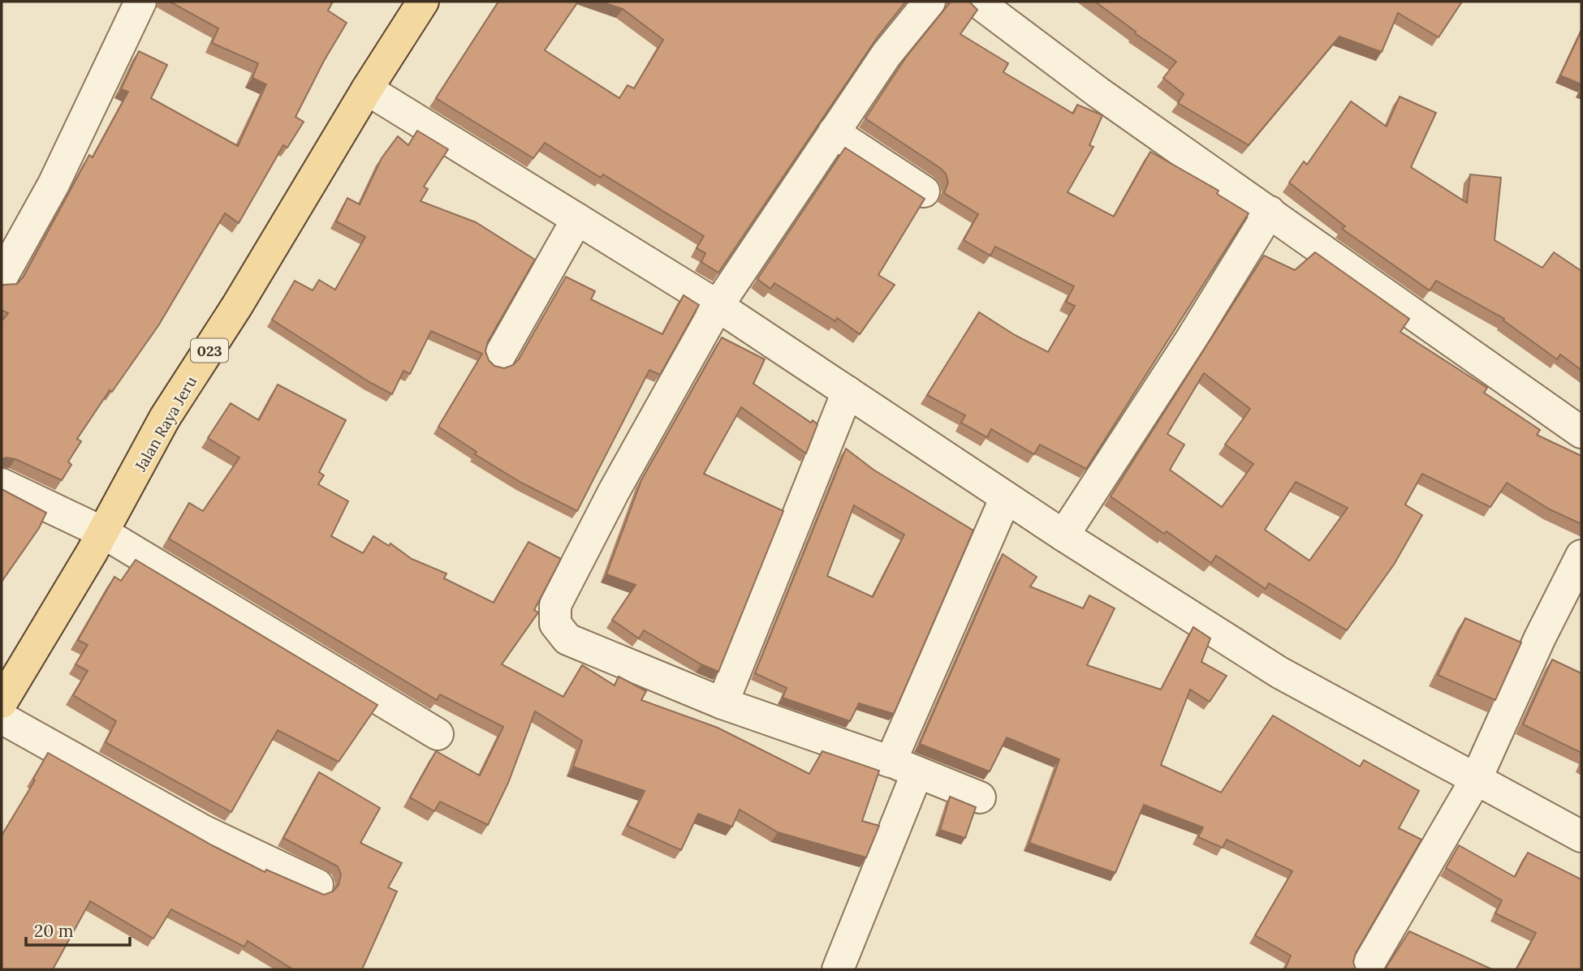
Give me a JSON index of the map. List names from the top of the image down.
{
  "streets": {
    "main road": ["023", "Jalan Raya Jeru"]
  },
  "scale_bar": "20 m"
}
